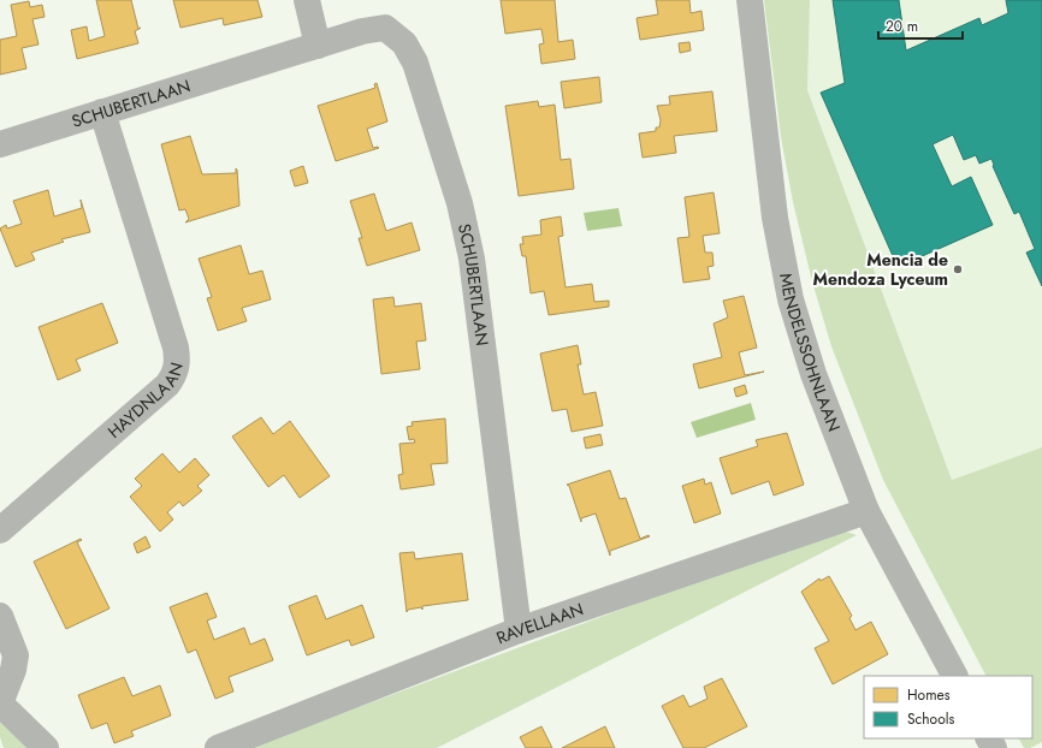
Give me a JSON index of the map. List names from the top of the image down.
{
  "streets": {
    "street": [
      "SCHUBERTLAAN",
      "MENDELSSOHNLAAN",
      "HAYDNLAAN",
      "RAVELLAAN"
    ]
  },
  "crossings": [
    ["SCHUBERTLAAN", "HAYDNLAAN"],
    ["SCHUBERTLAAN", "RAVELLAAN"],
    ["MENDELSSOHNLAAN", "RAVELLAAN"]
  ],
  "places": ["Mencia de Mendoza Lyceum"],
  "legend": ["Homes", "Schools"],
  "scale_bar": "20 m"
}
